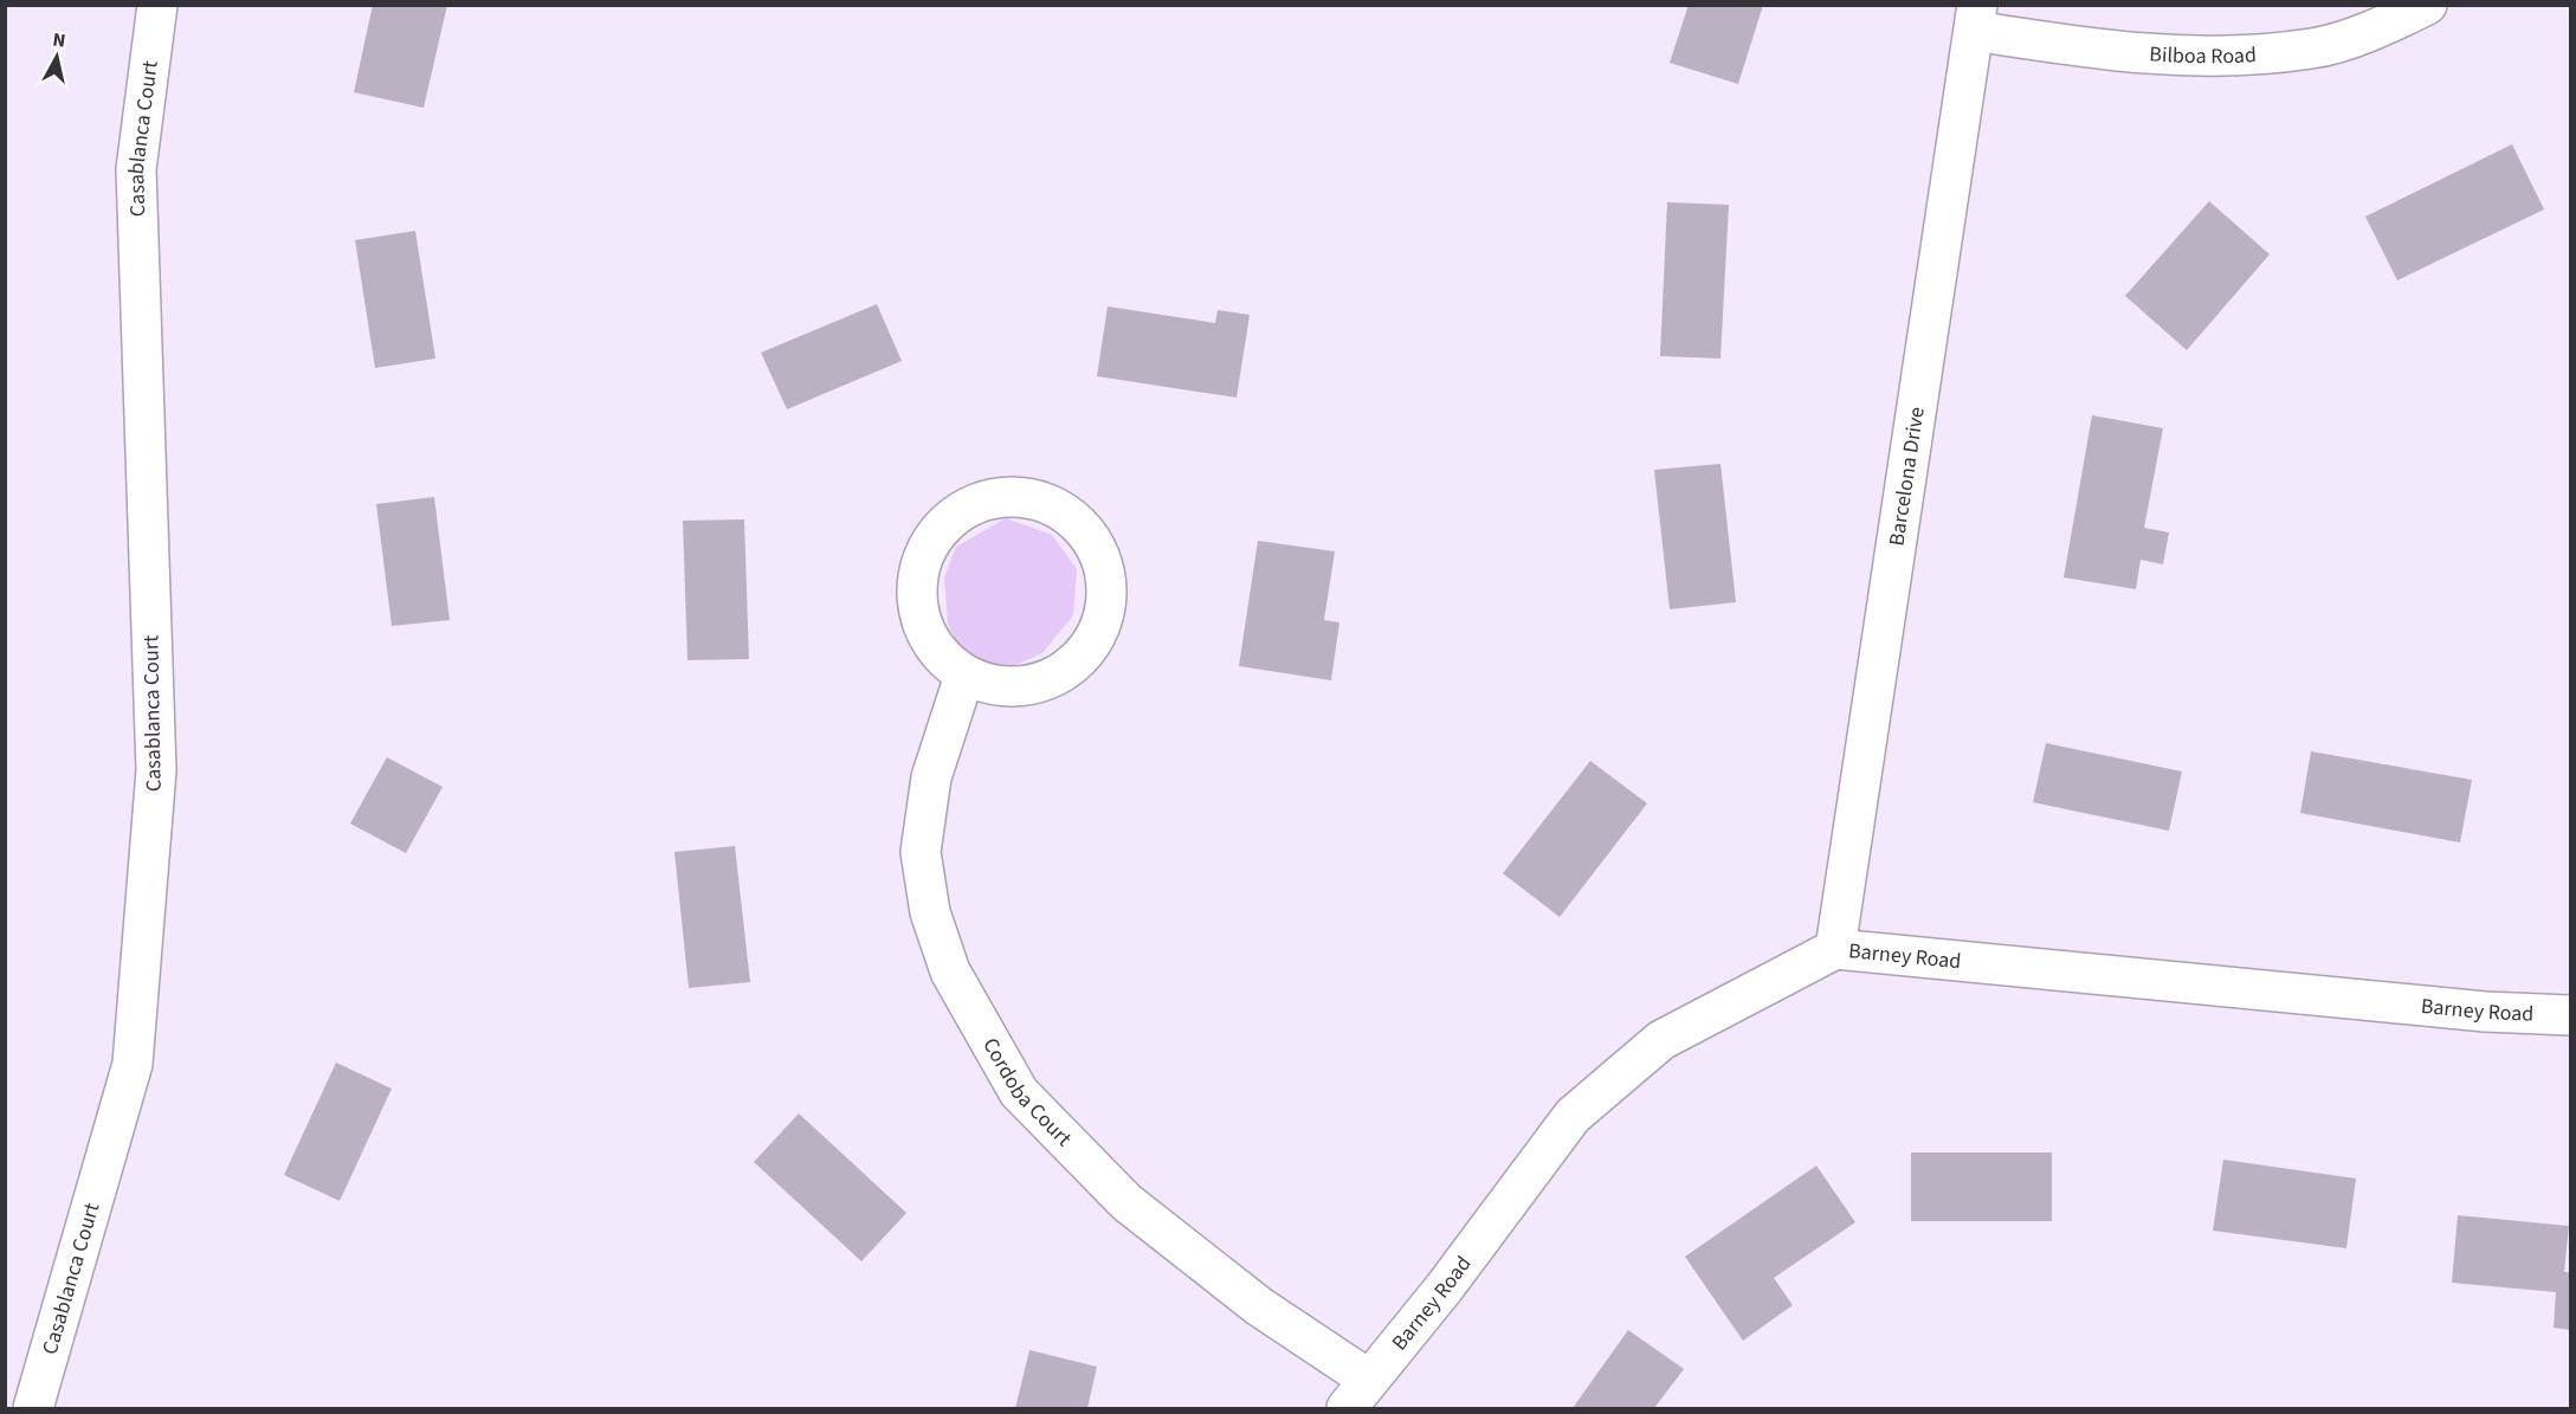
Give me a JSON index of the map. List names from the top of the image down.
{
  "streets": {
    "street": [
      "Bilboa Road",
      "Casablanca Court",
      "Barcelona Drive",
      "Barney Road",
      "Cordoba Court"
    ]
  },
  "crossings": [
    ["Bilboa Road", "Barcelona Drive"],
    ["Barcelona Drive", "Barney Road"],
    ["Barney Road", "Cordoba Court"]
  ],
  "north": "top"
}
